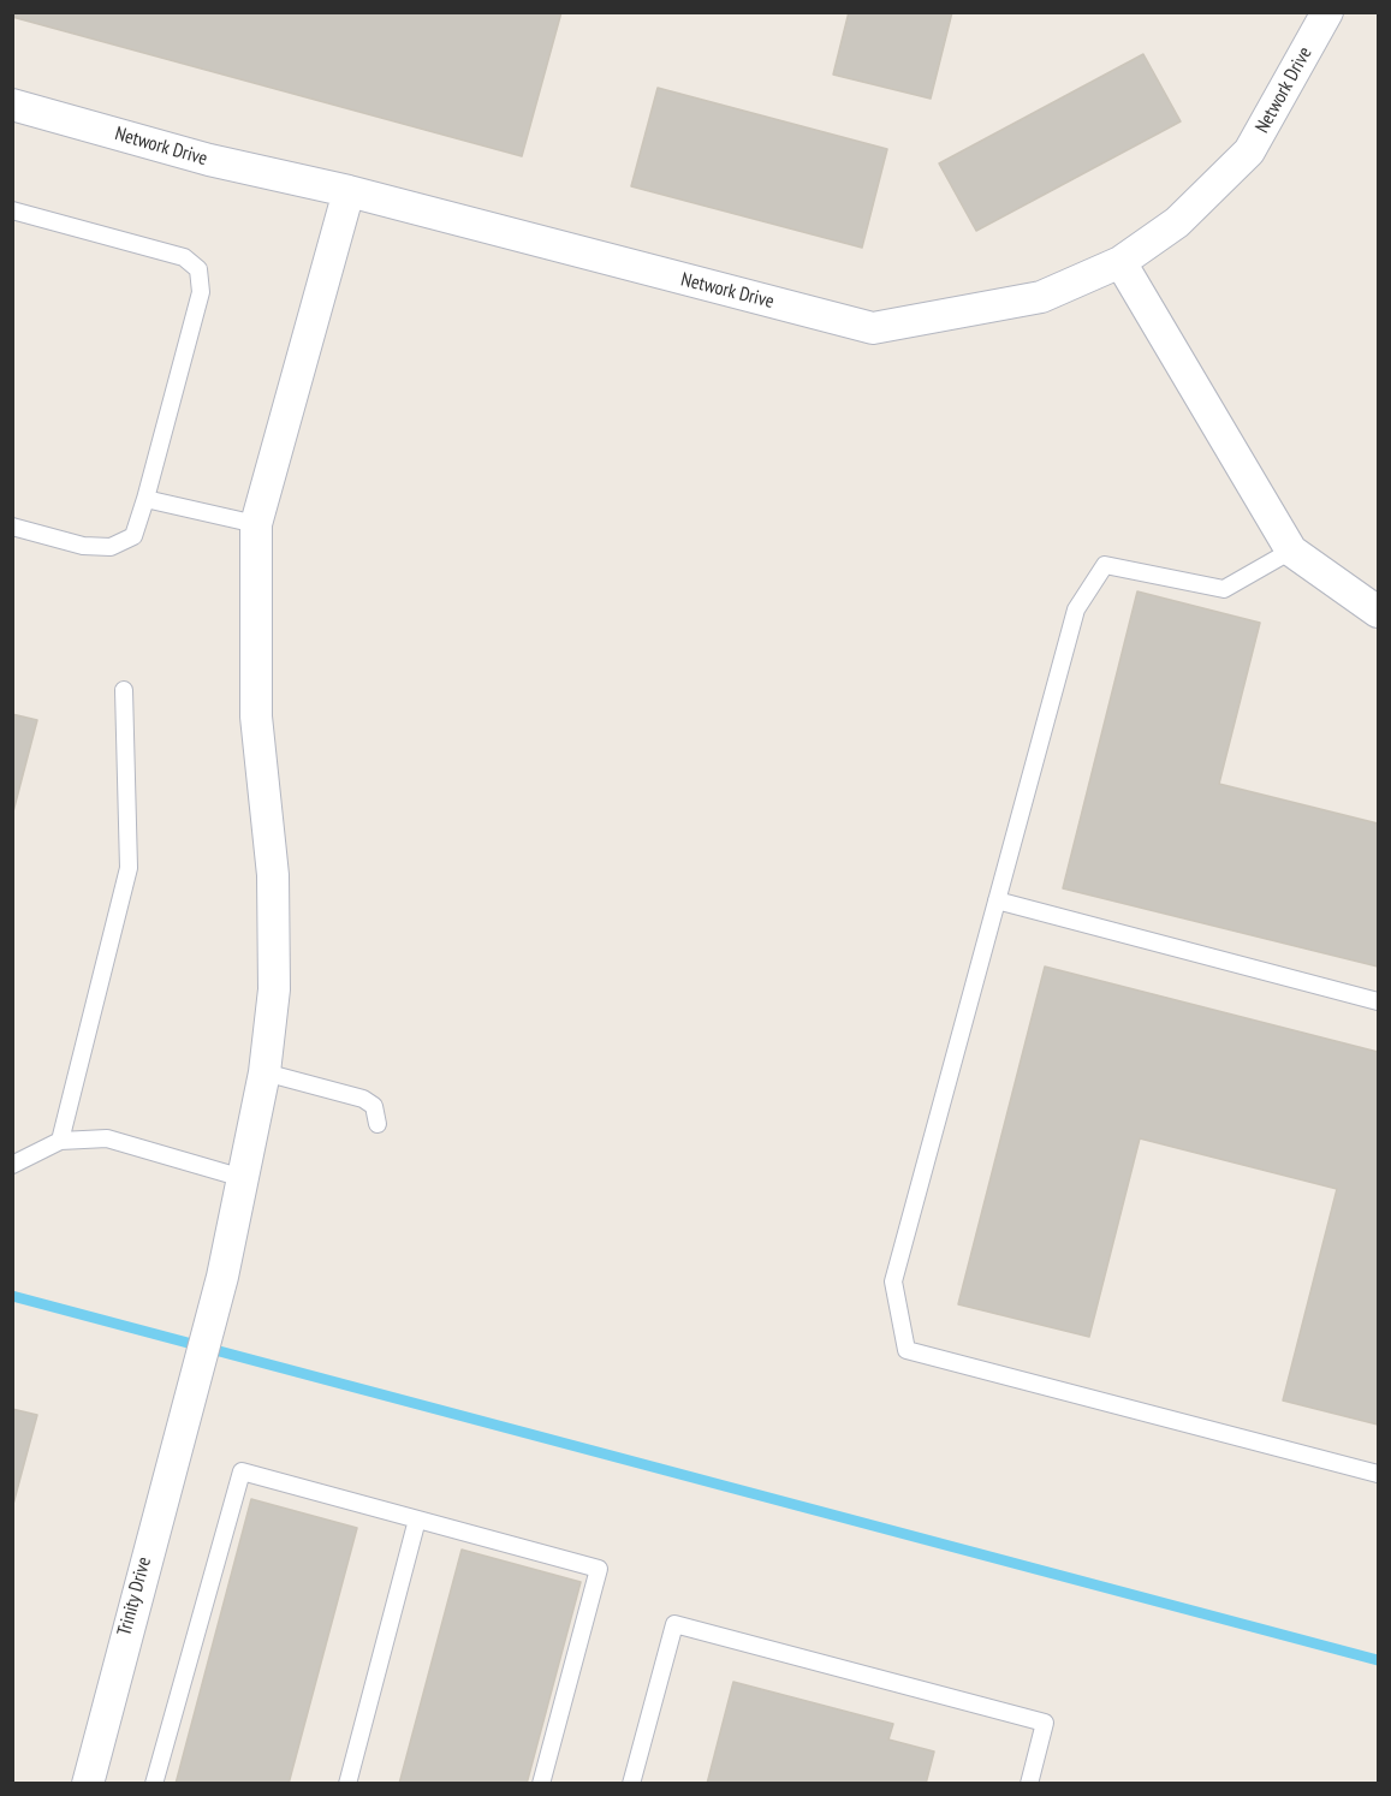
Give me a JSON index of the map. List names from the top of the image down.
{
  "streets": {
    "street": ["Network Drive", "Trinity Drive"]
  },
  "crossings": [
    ["Network Drive", "Trinity Drive"]
  ]
}
